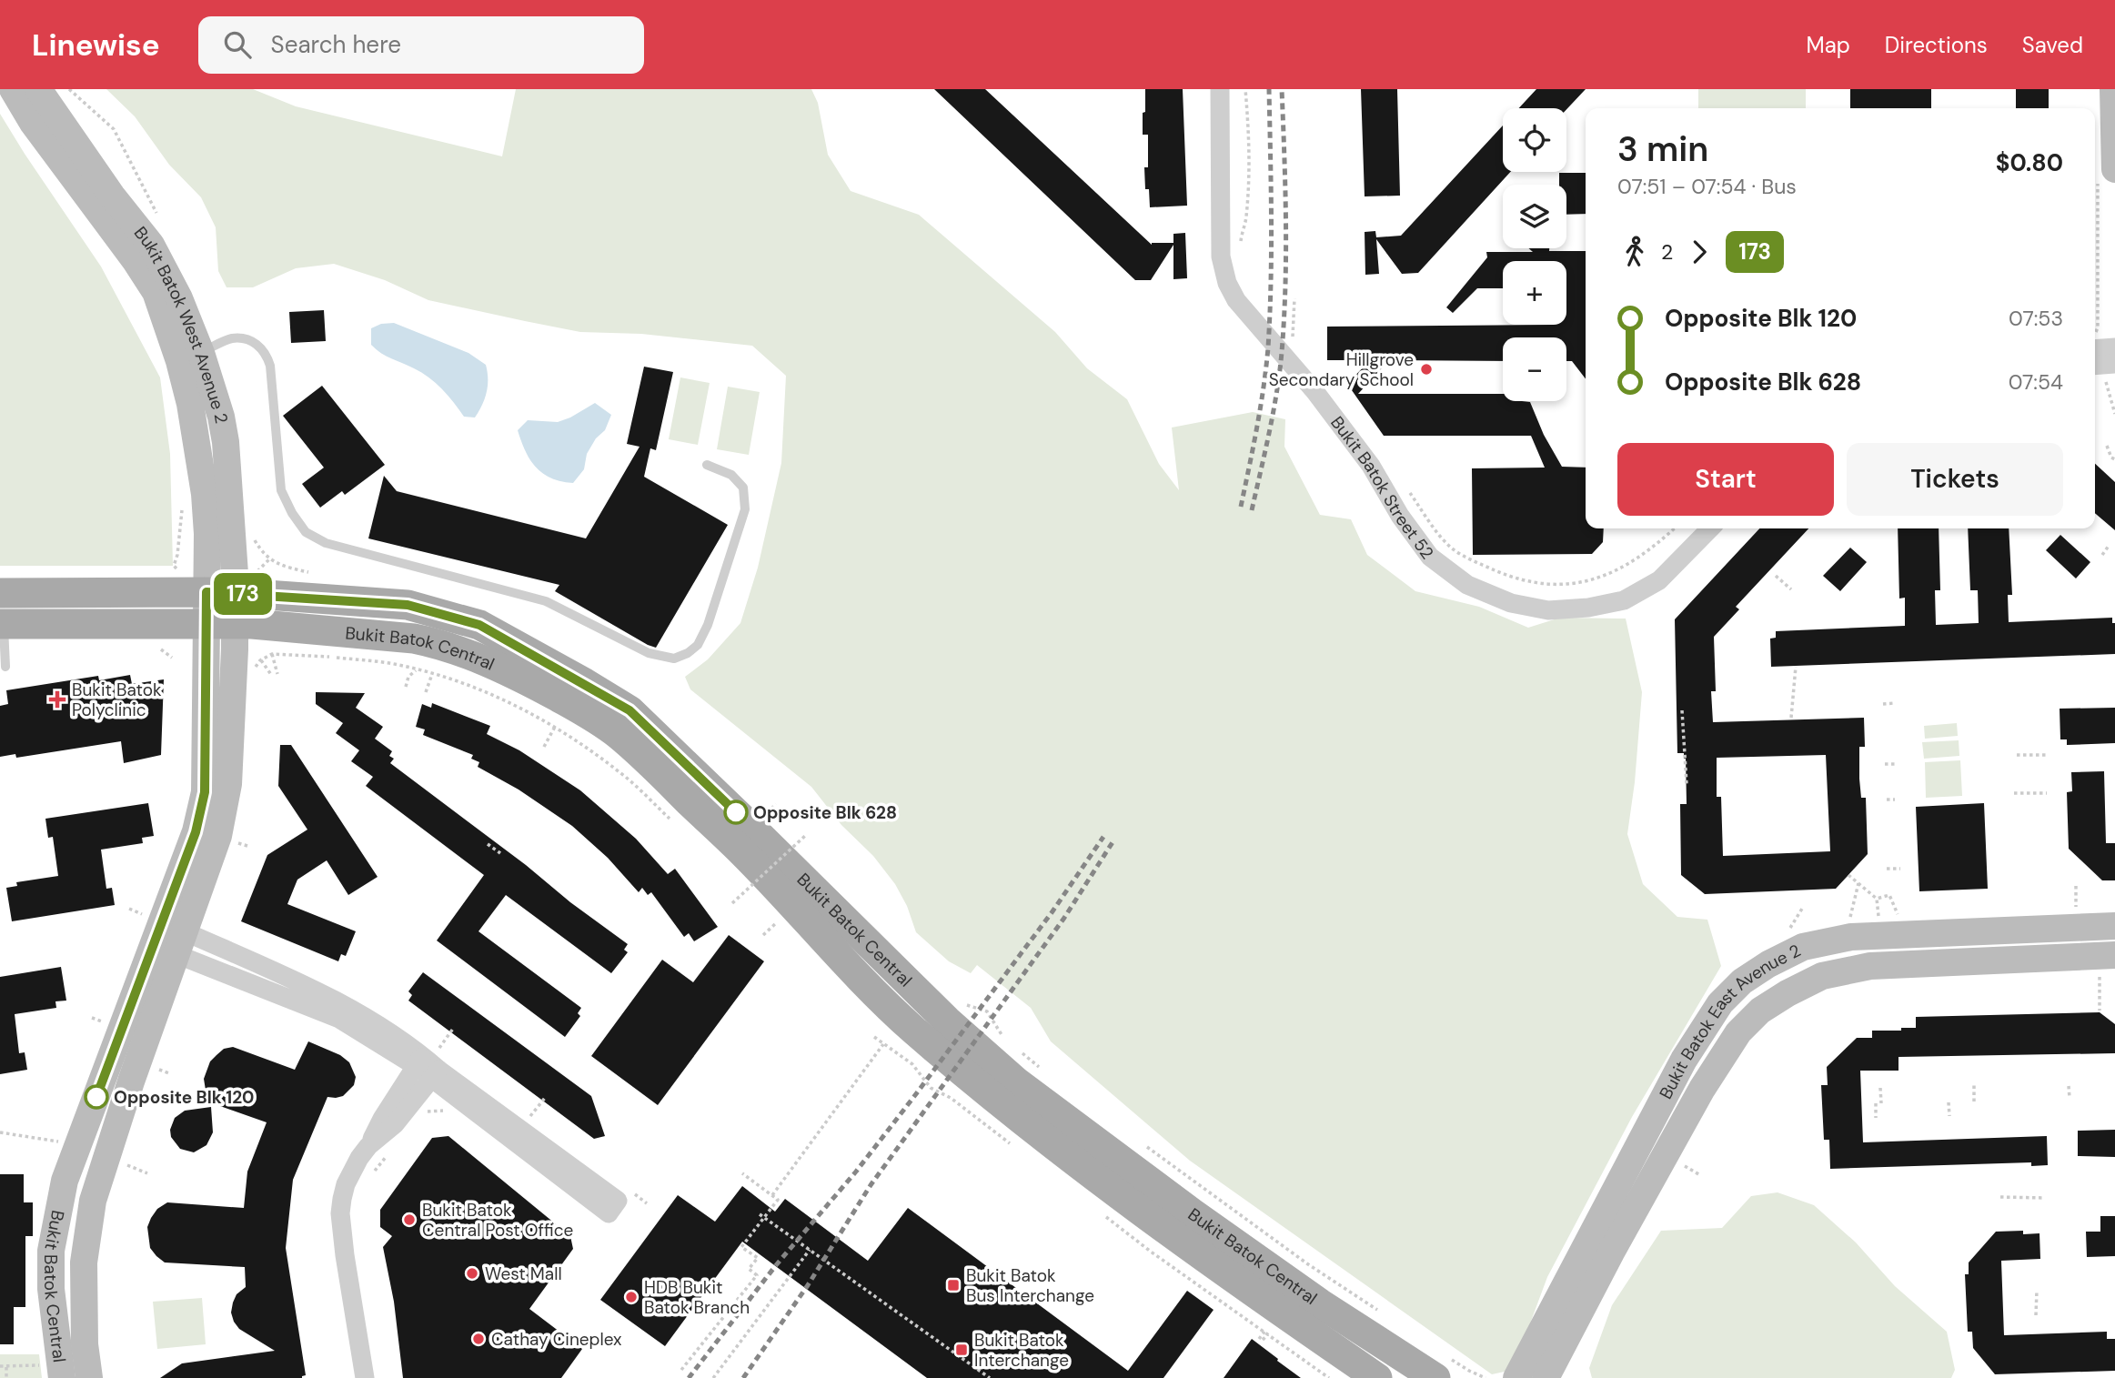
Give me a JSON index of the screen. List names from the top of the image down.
{
  "streets": {
    "main road": ["Bukit Batok West Avenue 2", "Bukit Batok Central", "Bukit Batok East Avenue 2"],
    "street": ["Bukit Batok Street 52"]
  },
  "crossings": [
    ["Bukit Batok West Avenue 2", "Bukit Batok Central"]
  ],
  "places": {
    "other": [
      "Hillgrove Secondary School",
      "Opposite Blk 628",
      "Opposite Blk 120",
      "Bukit Batok Central Post Office",
      "West Mall",
      "HDB Bukit Batok Branch",
      "Cathay Cineplex"
    ],
    "health": ["Bukit Batok Polyclinic"],
    "transit": ["Bukit Batok Bus Interchange", "Bukit Batok Interchange"]
  },
  "lines": ["bus line 173"],
  "page": {
    "header": "Linewise",
    "search": "Search here",
    "nav": ["Map", "Directions", "Saved"],
    "on_map": "173",
    "map_buttons": ["+", "−"],
    "heading": ["3 min", "07:51 – 07:54 · Bus", "$0.80"],
    "legs": ["2", "173"],
    "list": [
      {
        "name": "Opposite Blk 120",
        "value": "07:53"
      },
      {
        "name": "Opposite Blk 628",
        "value": "07:54"
      }
    ],
    "buttons": ["Start", "Tickets"]
  }
}
